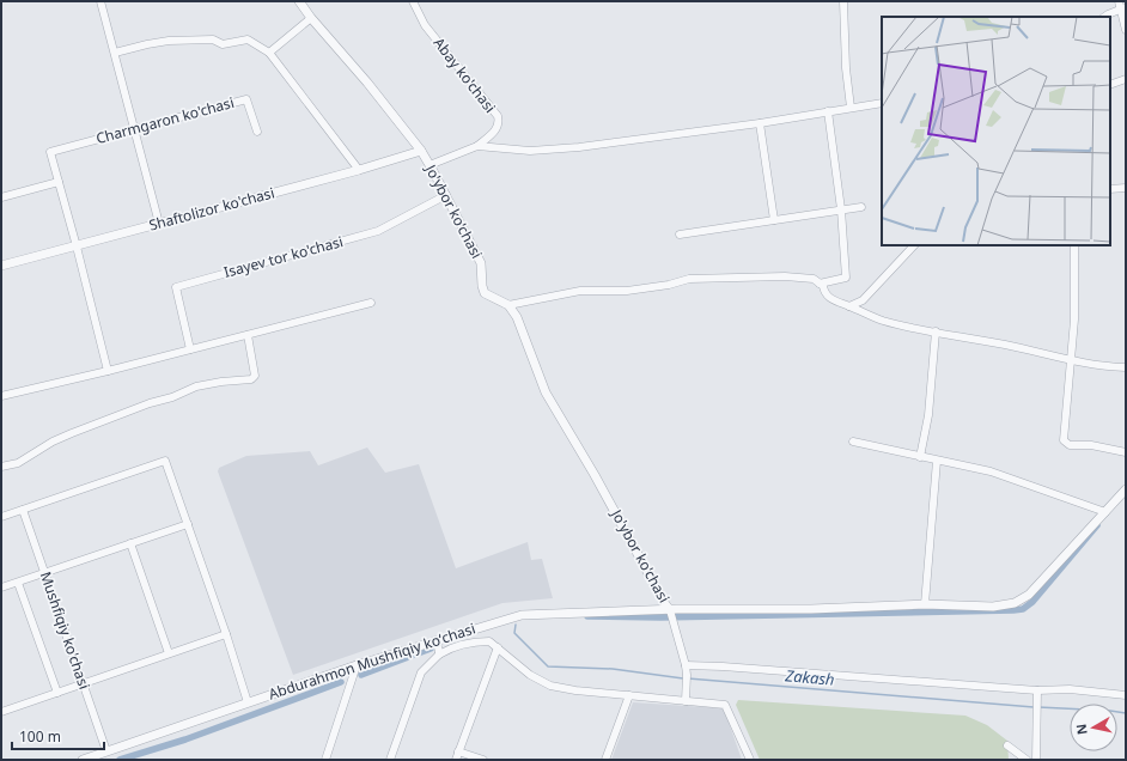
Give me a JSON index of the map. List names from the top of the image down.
{
  "streets": {
    "street": [
      "Abay ko'chasi",
      "Charmgaron ko'chasi",
      "Shaftolizor ko'chasi",
      "Jo'ybor ko'chasi",
      "Isayev tor ko'chasi",
      "Mushfiqiy ko'chasi",
      "Abdurahmon Mushfiqiy koʻchasi"
    ]
  },
  "crossings": [
    ["Shaftolizor ko'chasi", "Jo'ybor ko'chasi"],
    ["Jo'ybor ko'chasi", "Isayev tor ko'chasi"],
    ["Jo'ybor ko'chasi", "Abdurahmon Mushfiqiy koʻchasi"],
    ["Mushfiqiy ko'chasi", "Abdurahmon Mushfiqiy koʻchasi"]
  ],
  "water": ["Zakash"],
  "scale_bar": "100 m",
  "north": "left"
}
